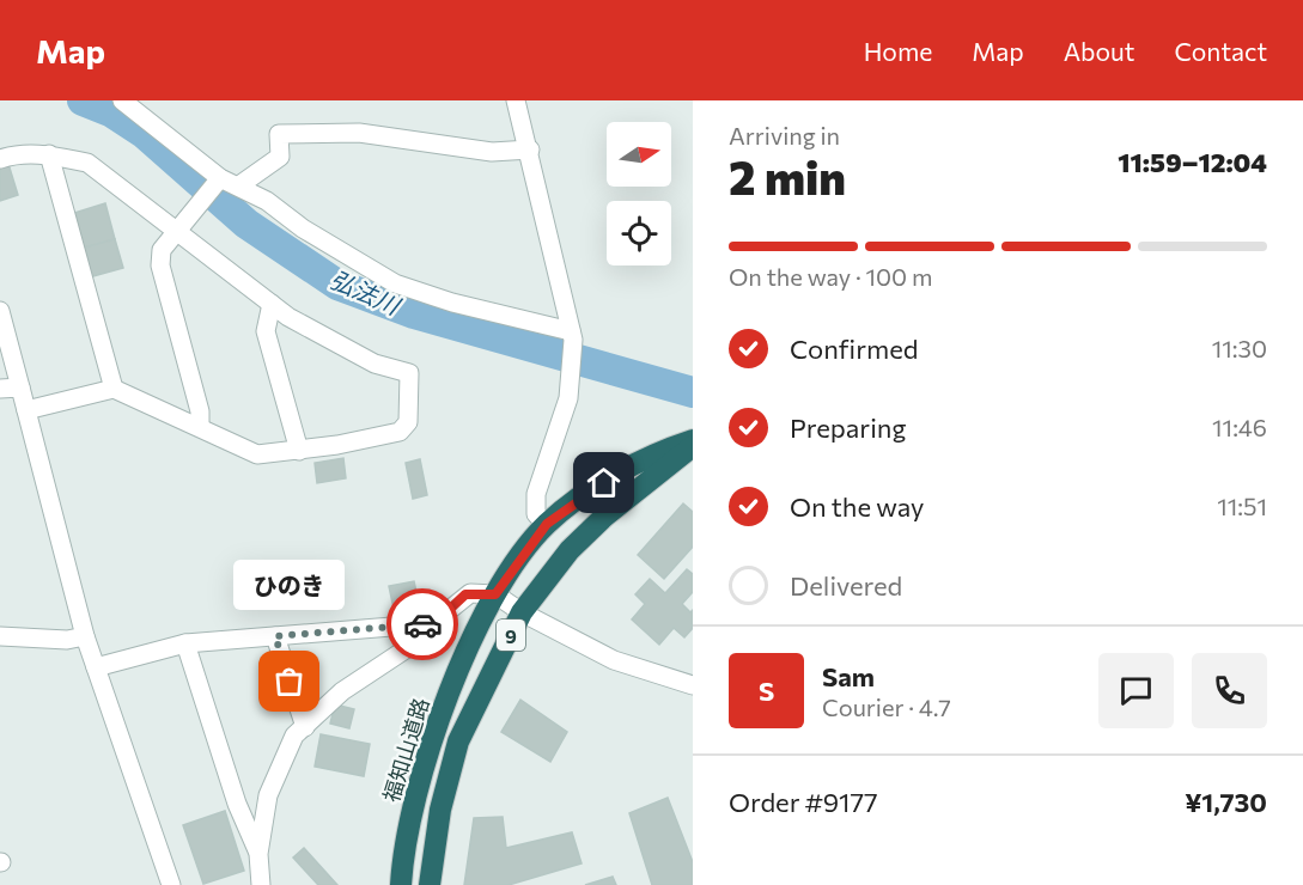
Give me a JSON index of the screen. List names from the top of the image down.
{
  "streets": {
    "highway": ["9", "福知山道路"]
  },
  "water": ["弘法川"],
  "places": ["ひのき"],
  "north": "right",
  "page": {
    "header": "Map",
    "nav": [
      "Home",
      "Map",
      "About",
      "Contact"
    ],
    "heading": ["2 min", "Arriving in", "11:59–12:04"],
    "panel": [
      "Sam",
      "Courier · 4.7",
      "Order #9177",
      "¥1,730"
    ],
    "bar": "On the way · 100 m",
    "list": [
      ["Confirmed", "11:30"],
      ["Preparing", "11:46"],
      ["On the way", "11:51"],
      "Delivered"
    ],
    "bubble": "ひのき",
    "round": "S"
  }
}
